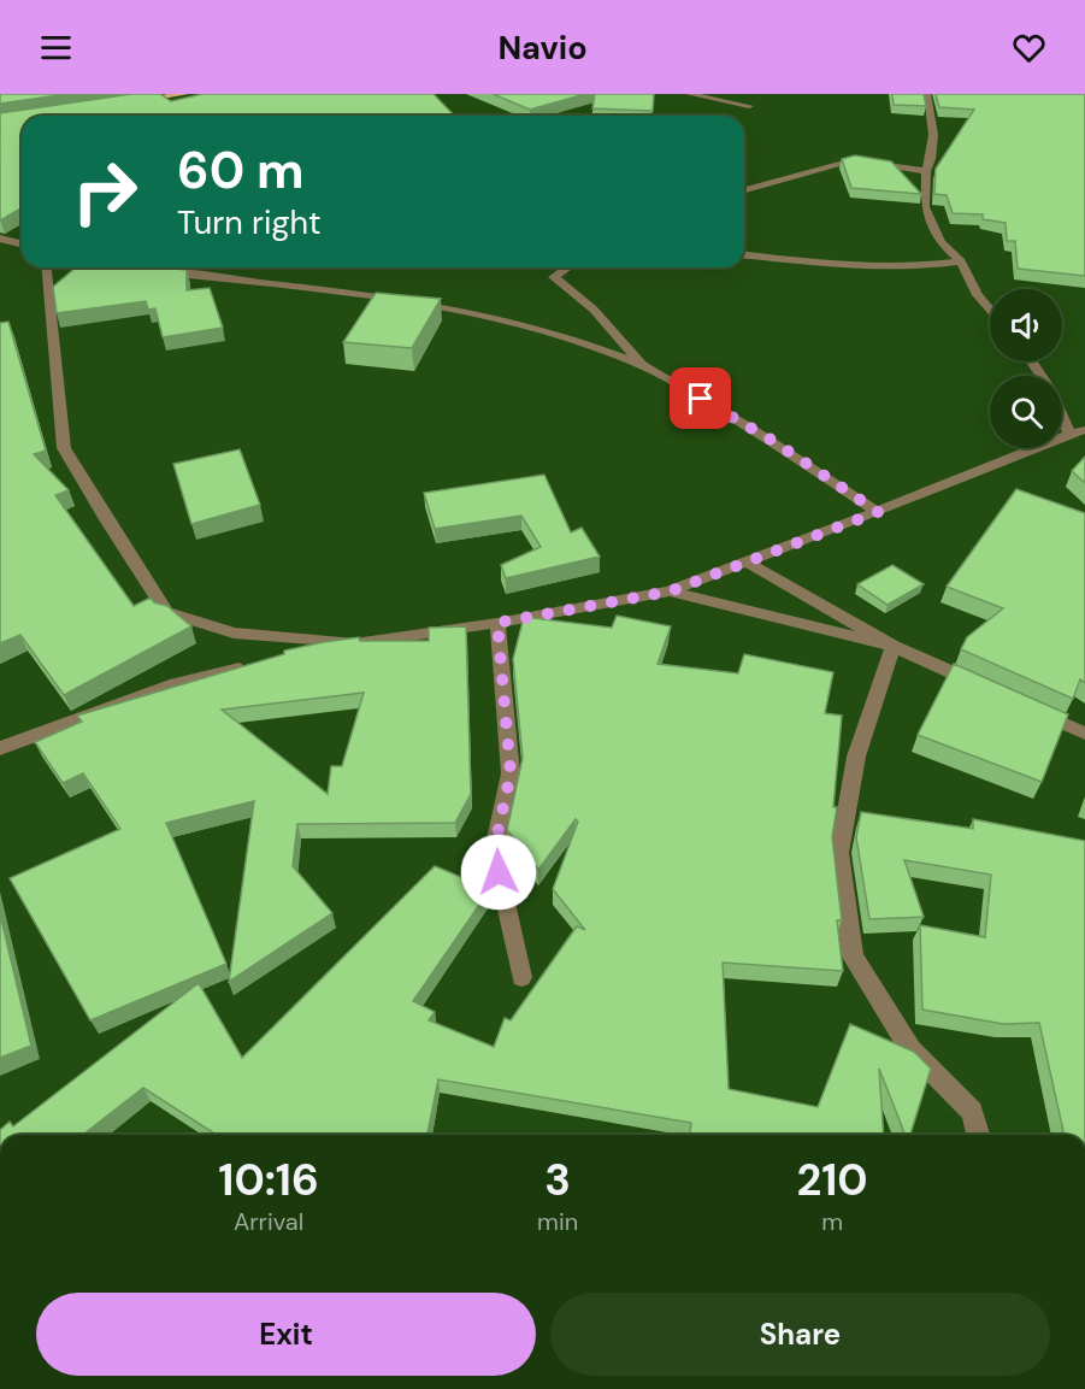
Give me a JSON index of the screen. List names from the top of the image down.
{
  "page": {
    "header": "Navio",
    "turn": ["60 m", "Turn right"],
    "eta": [
      "10:16",
      "Arrival",
      "3",
      "min",
      "210",
      "m"
    ],
    "buttons": ["Exit", "Share"]
  }
}
